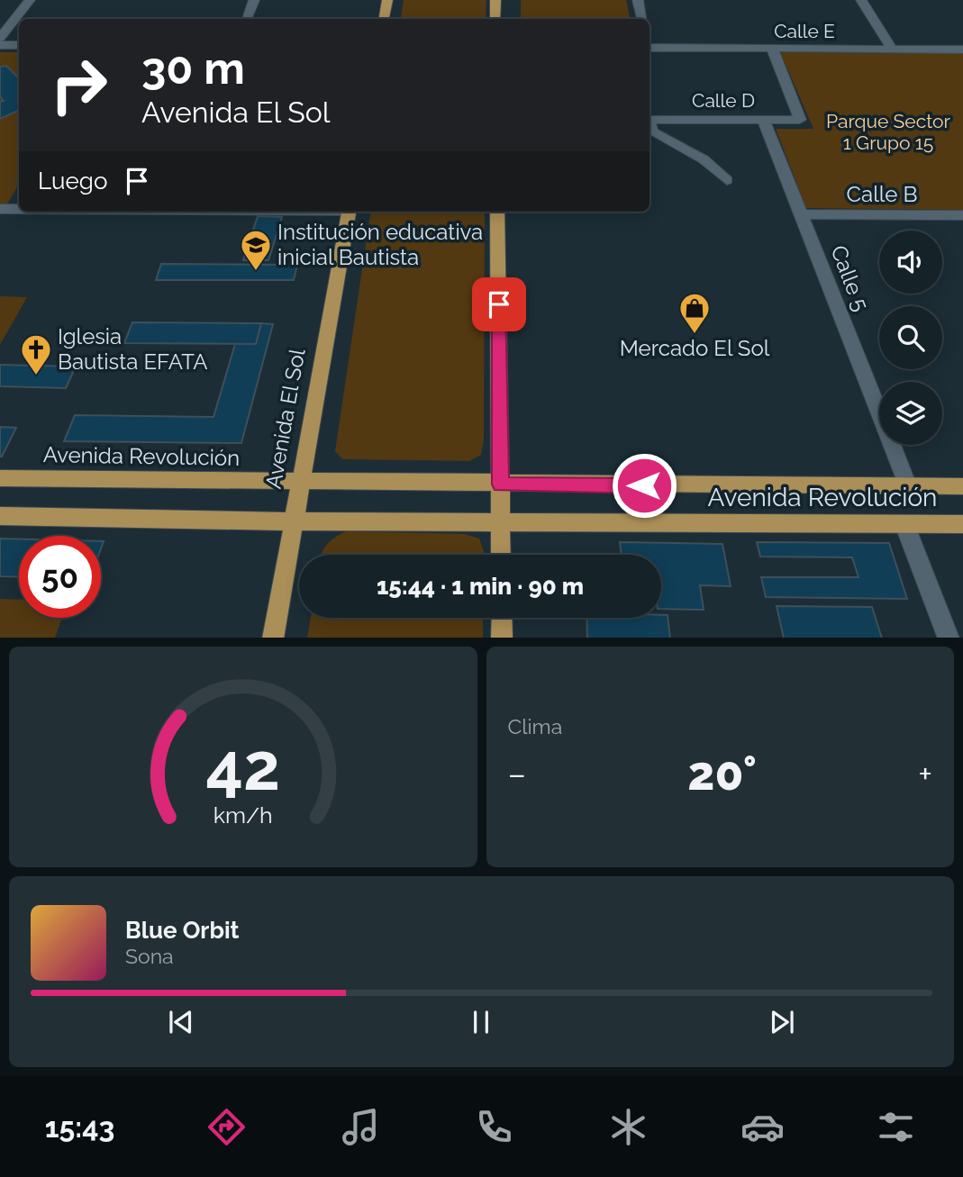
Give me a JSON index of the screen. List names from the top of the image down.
{
  "streets": {
    "main road": ["Avenida El Sol", "Avenida Revolución"],
    "street": [
      "Calle E",
      "Calle D",
      "Calle B",
      "Calle 5"
    ]
  },
  "crossings": [
    ["Calle E", "Calle D"],
    ["Calle D", "Calle 5"],
    ["Calle B", "Calle 5"],
    ["Calle 5", "Avenida Revolución"],
    ["Avenida El Sol", "Avenida Revolución"]
  ],
  "parks": ["Parque Sector 1 Grupo 15"],
  "places": {
    "school or university": ["Institución educativa inicial Bautista"],
    "shop": ["Mercado El Sol"],
    "church": ["Iglesia Bautista EFATA"]
  },
  "page": {
    "turn": ["30 m", "Avenida El Sol"],
    "then": "Luego",
    "limit": "50",
    "trip": "15:44 · 1 min · 90 m",
    "tile": "Clima",
    "heat": ["−", "20°", "+"],
    "song": ["Blue Orbit", "Sona"],
    "tabs": "15:43",
    "gauge": ["42", "km/h"]
  }
}
